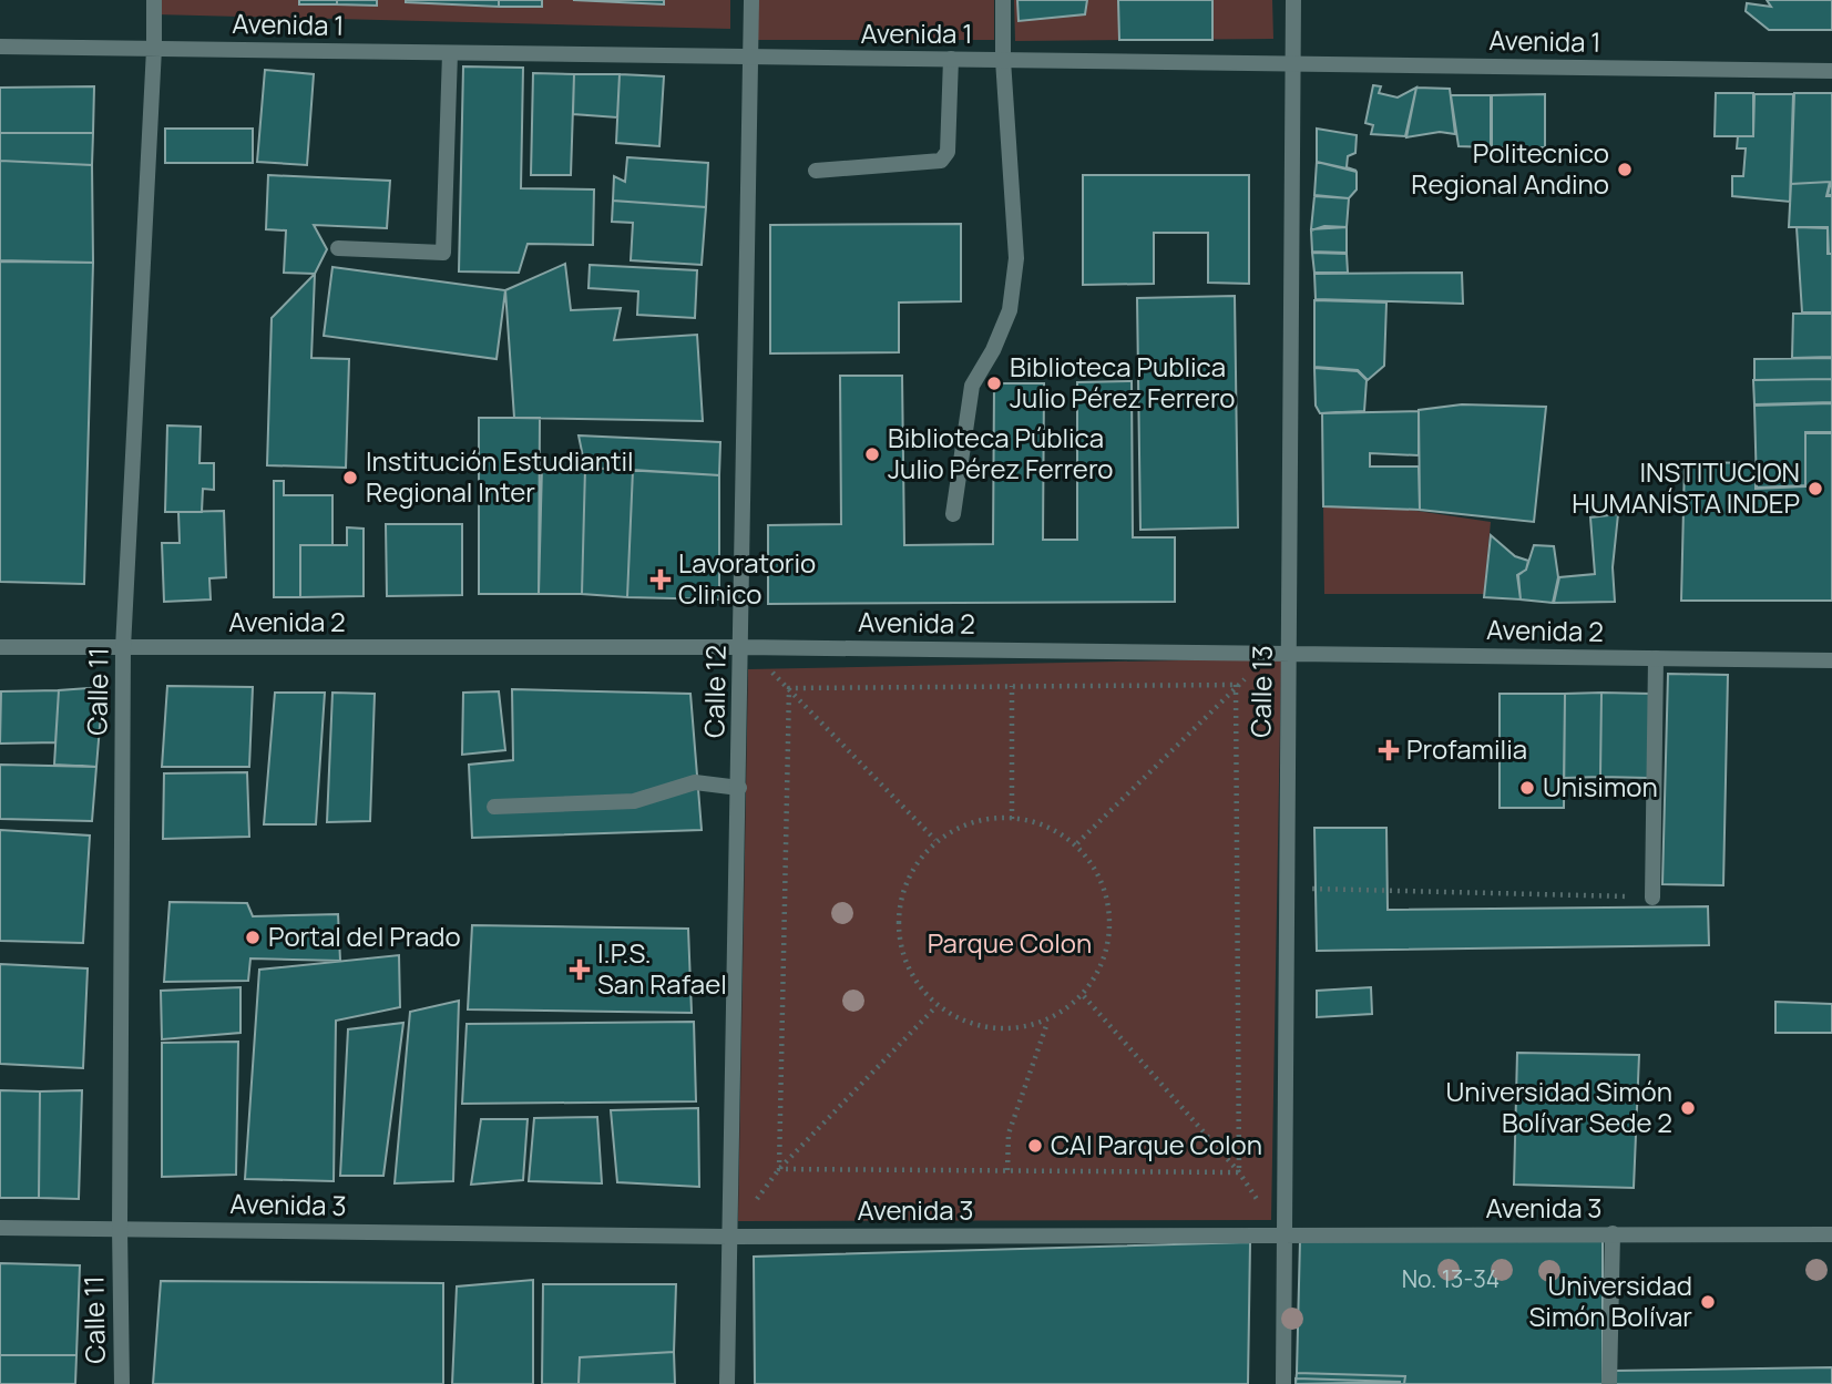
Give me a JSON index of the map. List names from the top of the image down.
{
  "streets": {
    "street": [
      "Avenida 1",
      "Avenida 2",
      "Calle 11",
      "Calle 12",
      "Calle 13",
      "Avenida 3"
    ]
  },
  "crossings": [
    ["Avenida 1", "Calle 11"],
    ["Avenida 1", "Calle 12"],
    ["Avenida 1", "Calle 13"],
    ["Avenida 2", "Calle 11"],
    ["Avenida 2", "Calle 12"],
    ["Avenida 2", "Calle 13"],
    ["Calle 11", "Avenida 3"],
    ["Calle 12", "Avenida 3"],
    ["Calle 13", "Avenida 3"]
  ],
  "parks": ["Parque Colon"],
  "places": {
    "other": [
      "Politecnico Regional Andino",
      "Biblioteca Publica Julio Pérez Ferrero",
      "Biblioteca Pública Julio Pérez Ferrero",
      "Institución Estudiantil Regional Inter",
      "INSTITUCION HUMANÍSTA INDEP",
      "Unisimon",
      "Portal del Prado",
      "Universidad Simón Bolívar Sede 2",
      "CAI Parque Colon",
      "Universidad Simón Bolívar"
    ],
    "health": ["Lavoratorio Clinico", "Profamilia", "I.P.S. San Rafael"]
  },
  "house_numbers": ["No. 13-34"]
}
